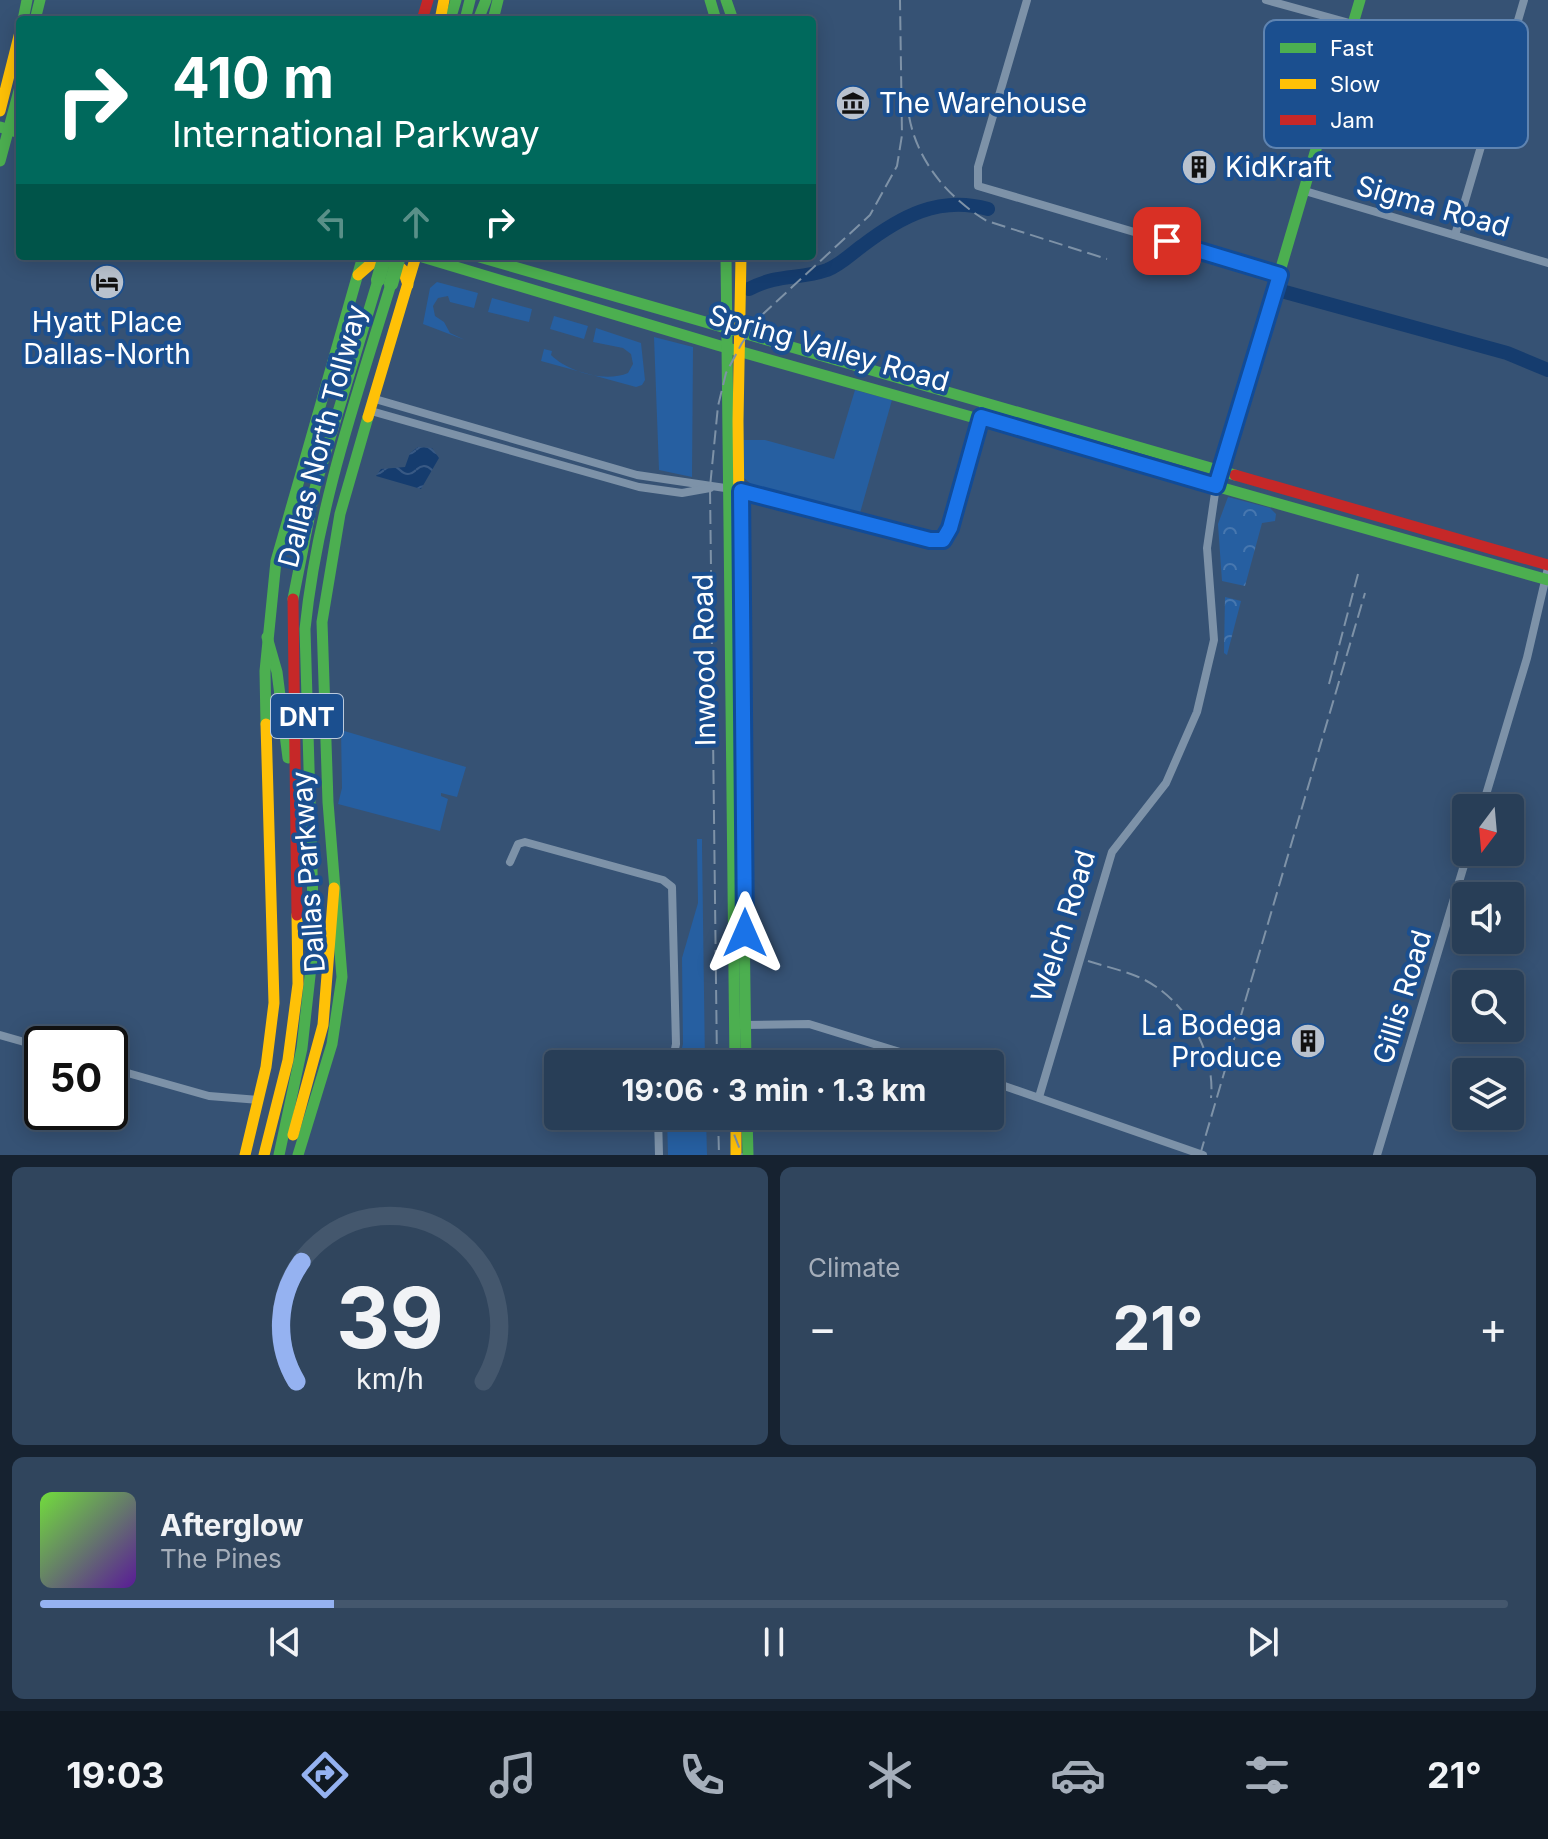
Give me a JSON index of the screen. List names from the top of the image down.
{
  "streets": {
    "main road": [
      "Spring Valley Road",
      "Dallas North Tollway",
      "Inwood Road",
      "DNT",
      "Dallas Parkway",
      "Welch Road"
    ],
    "street": ["Sigma Road", "Gillis Road"]
  },
  "crossings": [
    ["Sigma Road", "Welch Road"],
    ["Spring Valley Road", "Inwood Road"],
    ["Spring Valley Road", "Welch Road"]
  ],
  "places": {
    "museum": ["The Warehouse"],
    "building": ["KidKraft", "La Bodega Produce"],
    "hotel": ["Hyatt Place Dallas-North"]
  },
  "legend": ["Fast", "Slow", "Jam"],
  "north": "bottom",
  "page": {
    "turn": ["410 m", "International Parkway"],
    "limit": "50",
    "trip": "19:06 · 3 min · 1.3 km",
    "tile": "Climate",
    "heat": ["−", "21°", "+"],
    "song": ["Afterglow", "The Pines"],
    "tabs": ["19:03", "21°"],
    "gauge": ["39", "km/h"]
  }
}
